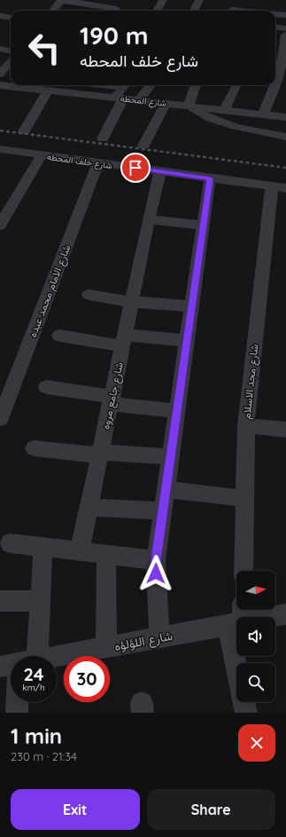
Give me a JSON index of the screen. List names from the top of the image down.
{
  "streets": {
    "street": [
      "شارع المحطه",
      "شارع خلف المحطه",
      "شارع الامام محمد عبده",
      "شارع مجد الاسلام",
      "شارع جامع مروه",
      "شارع اللؤلؤه"
    ]
  },
  "crossings": [
    ["شارع خلف المحطه", "شارع الامام محمد عبده"],
    ["شارع خلف المحطه", "شارع مجد الاسلام"],
    ["شارع خلف المحطه", "شارع جامع مروه"]
  ],
  "north": "right",
  "page": {
    "turn": ["190 m", "شارع خلف المحطه"],
    "speed": "24 km/h",
    "limit": "30",
    "heading": ["1 min", "230 m · 21:34"],
    "buttons": ["Exit", "Share"]
  }
}
